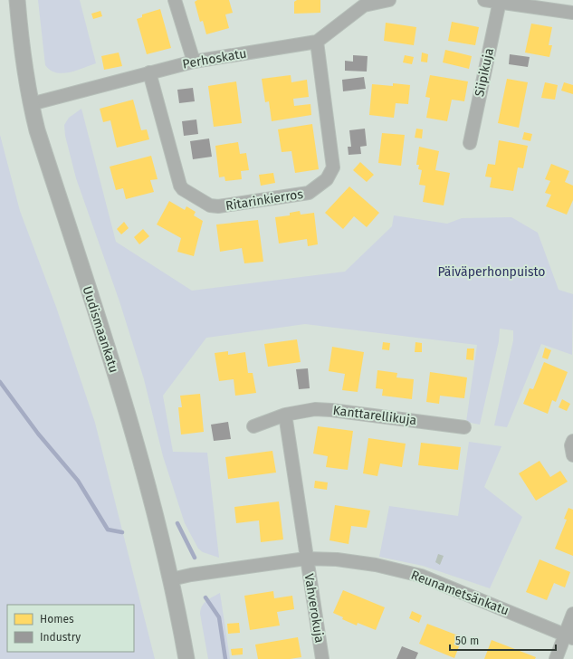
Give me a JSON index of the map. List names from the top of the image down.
{
  "streets": {
    "street": [
      "Perhoskatu",
      "Siipikuja",
      "Ritarinkierros",
      "Uudismaankatu",
      "Kanttarellikuja",
      "Reunametsänkatu",
      "Vahverokuja"
    ]
  },
  "crossings": [
    ["Perhoskatu", "Ritarinkierros"],
    ["Perhoskatu", "Uudismaankatu"],
    ["Uudismaankatu", "Reunametsänkatu"],
    ["Reunametsänkatu", "Vahverokuja"]
  ],
  "parks": ["Päiväperhonpuisto"],
  "legend": ["Homes", "Industry"],
  "scale_bar": "50 m"
}
